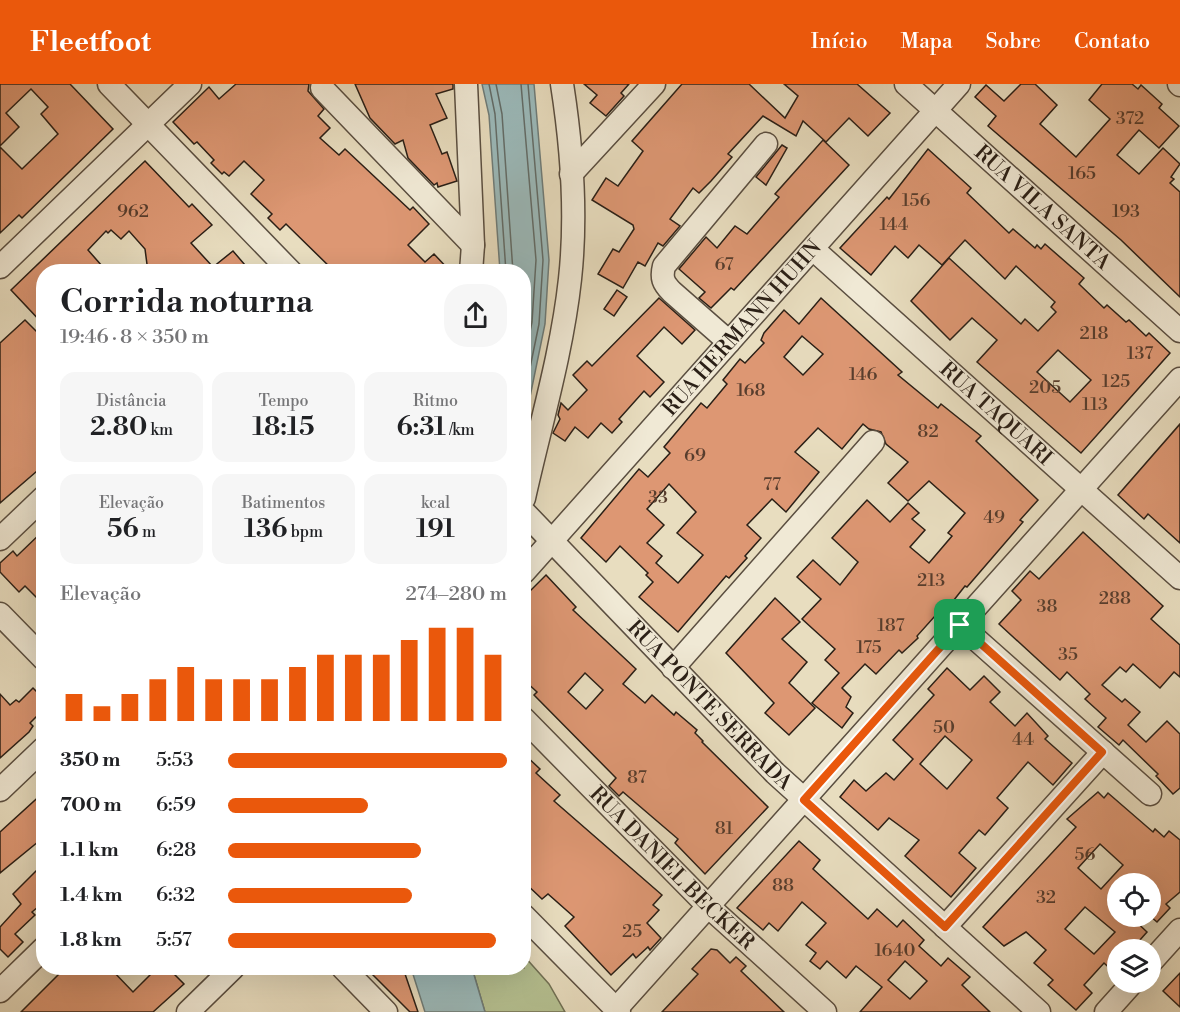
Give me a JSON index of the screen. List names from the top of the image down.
{
  "streets": {
    "street": [
      "RUA VILA SANTA",
      "RUA HERMANN HUHN",
      "RUA TAQUARI",
      "RUA PONTE SERRADA",
      "RUA DANIEL BECKER"
    ]
  },
  "crossings": [
    ["RUA VILA SANTA", "RUA HERMANN HUHN"],
    ["RUA HERMANN HUHN", "RUA TAQUARI"],
    ["RUA HERMANN HUHN", "RUA PONTE SERRADA"]
  ],
  "house_numbers": [
    "372",
    "165",
    "156",
    "962",
    "193",
    "144",
    "67",
    "218",
    "137",
    "146",
    "125",
    "205",
    "168",
    "113",
    "82",
    "69",
    "77",
    "33",
    "49",
    "213",
    "288",
    "38",
    "187",
    "175",
    "35",
    "50",
    "44",
    "87",
    "81",
    "56",
    "88",
    "32",
    "25",
    "1640"
  ],
  "page": {
    "header": "Fleetfoot",
    "nav": [
      "Início",
      "Mapa",
      "Sobre",
      "Contato"
    ],
    "heading": ["Corrida noturna", "19:46 · 8 × 350 m"],
    "stats": [
      ["Distância", "2.80 km"],
      ["Tempo", "18:15"],
      ["Ritmo", "6:31 /km"],
      ["Elevação", "56 m"],
      ["Batimentos", "136 bpm"],
      ["kcal", "191"]
    ],
    "chart": ["Elevação", "274–280 m"],
    "list": [
      {
        "name": "350 m",
        "note": "5:53"
      },
      {
        "name": "700 m",
        "note": "6:59"
      },
      {
        "name": "1.1 km",
        "note": "6:28"
      },
      {
        "name": "1.4 km",
        "note": "6:32"
      },
      {
        "name": "1.8 km",
        "note": "5:57"
      }
    ]
  }
}
